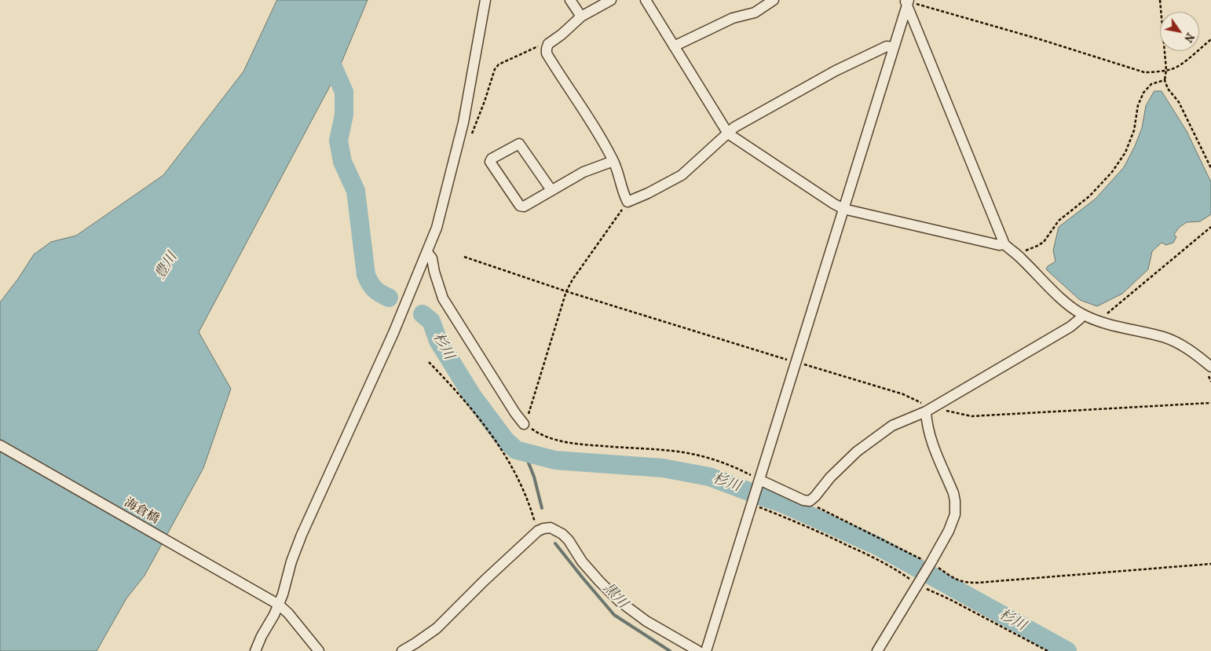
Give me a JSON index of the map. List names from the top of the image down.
{
  "streets": {
    "street": ["海倉橋"]
  },
  "water": ["豊川", "杉川", "黒川"],
  "north": "bottom right"
}
